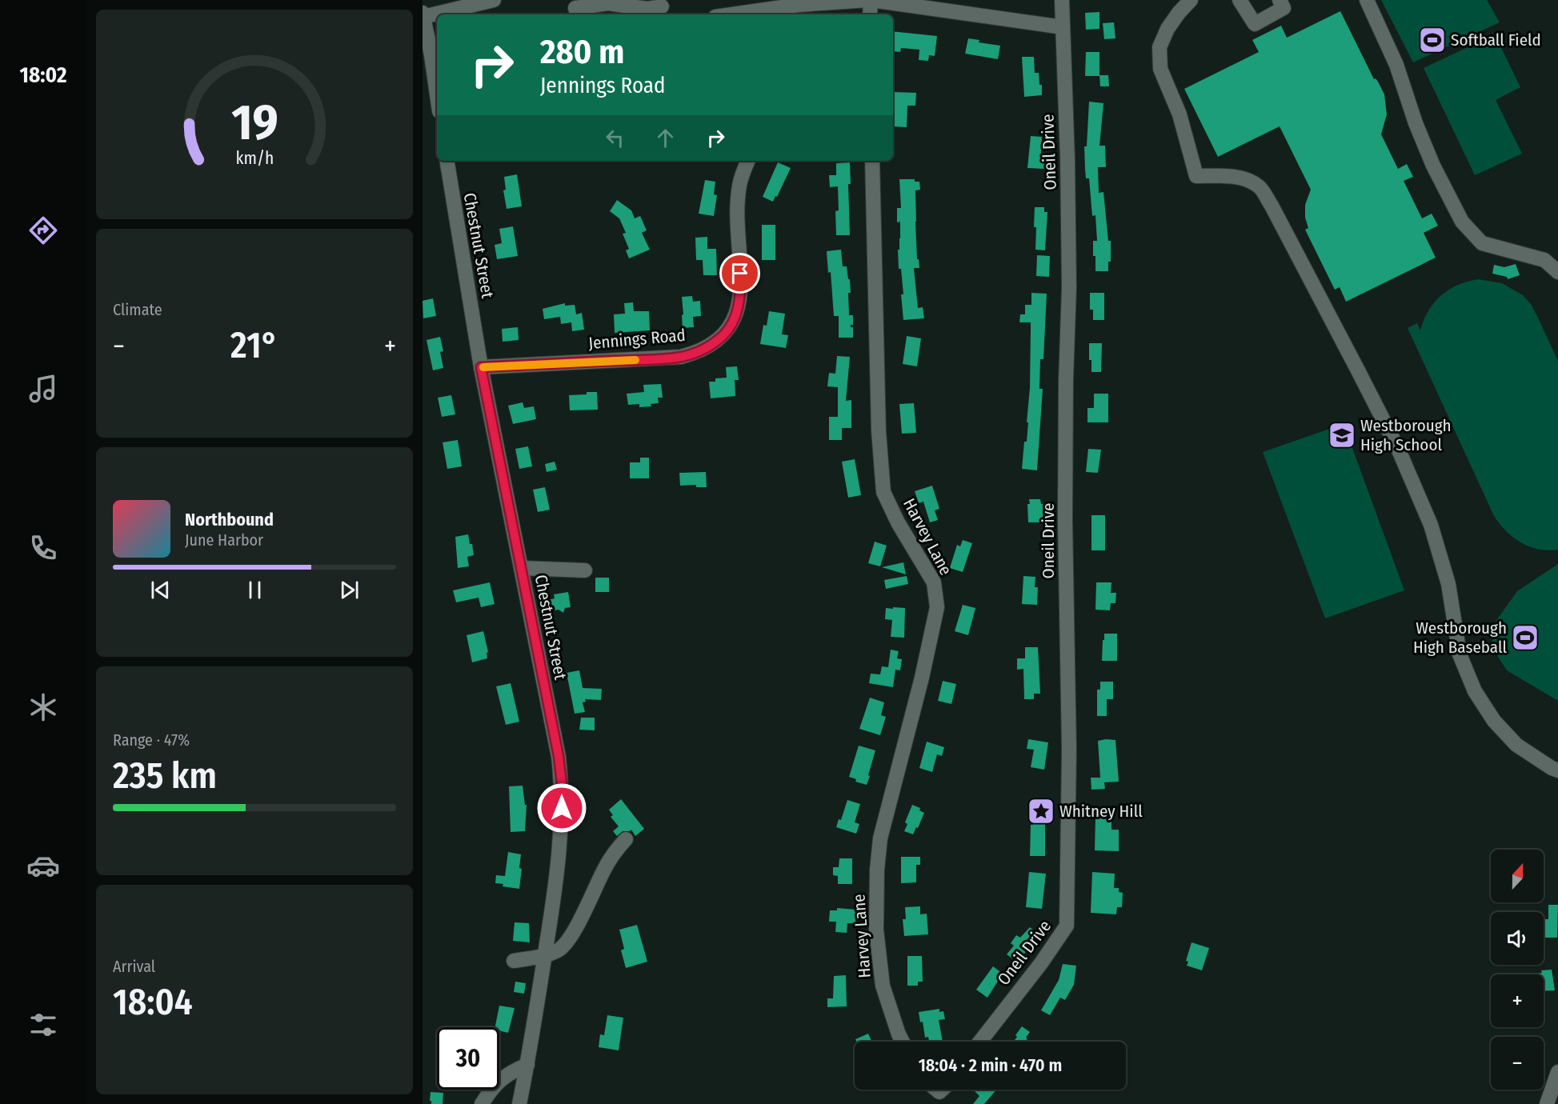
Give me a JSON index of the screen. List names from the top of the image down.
{
  "streets": {
    "street": [
      "Oneil Drive",
      "Chestnut Street",
      "Jennings Road",
      "Harvey Lane"
    ]
  },
  "crossings": [
    ["Chestnut Street", "Jennings Road"]
  ],
  "places": {
    "sports": ["Softball Field", "Westborough High Baseball"],
    "school or university": ["Westborough High School"],
    "place": ["Whitney Hill"]
  },
  "north": "top",
  "page": {
    "tabs": "18:02",
    "turn": ["280 m", "Jennings Road"],
    "tile": [
      "Climate",
      ["Range · 47%", "235 km"],
      ["Arrival", "18:04"]
    ],
    "heat": ["−", "21°", "+"],
    "song": ["Northbound", "June Harbor"],
    "map_buttons": ["+", "−"],
    "limit": "30",
    "trip": "18:04 · 2 min · 470 m",
    "gauge": ["19", "km/h"]
  }
}
